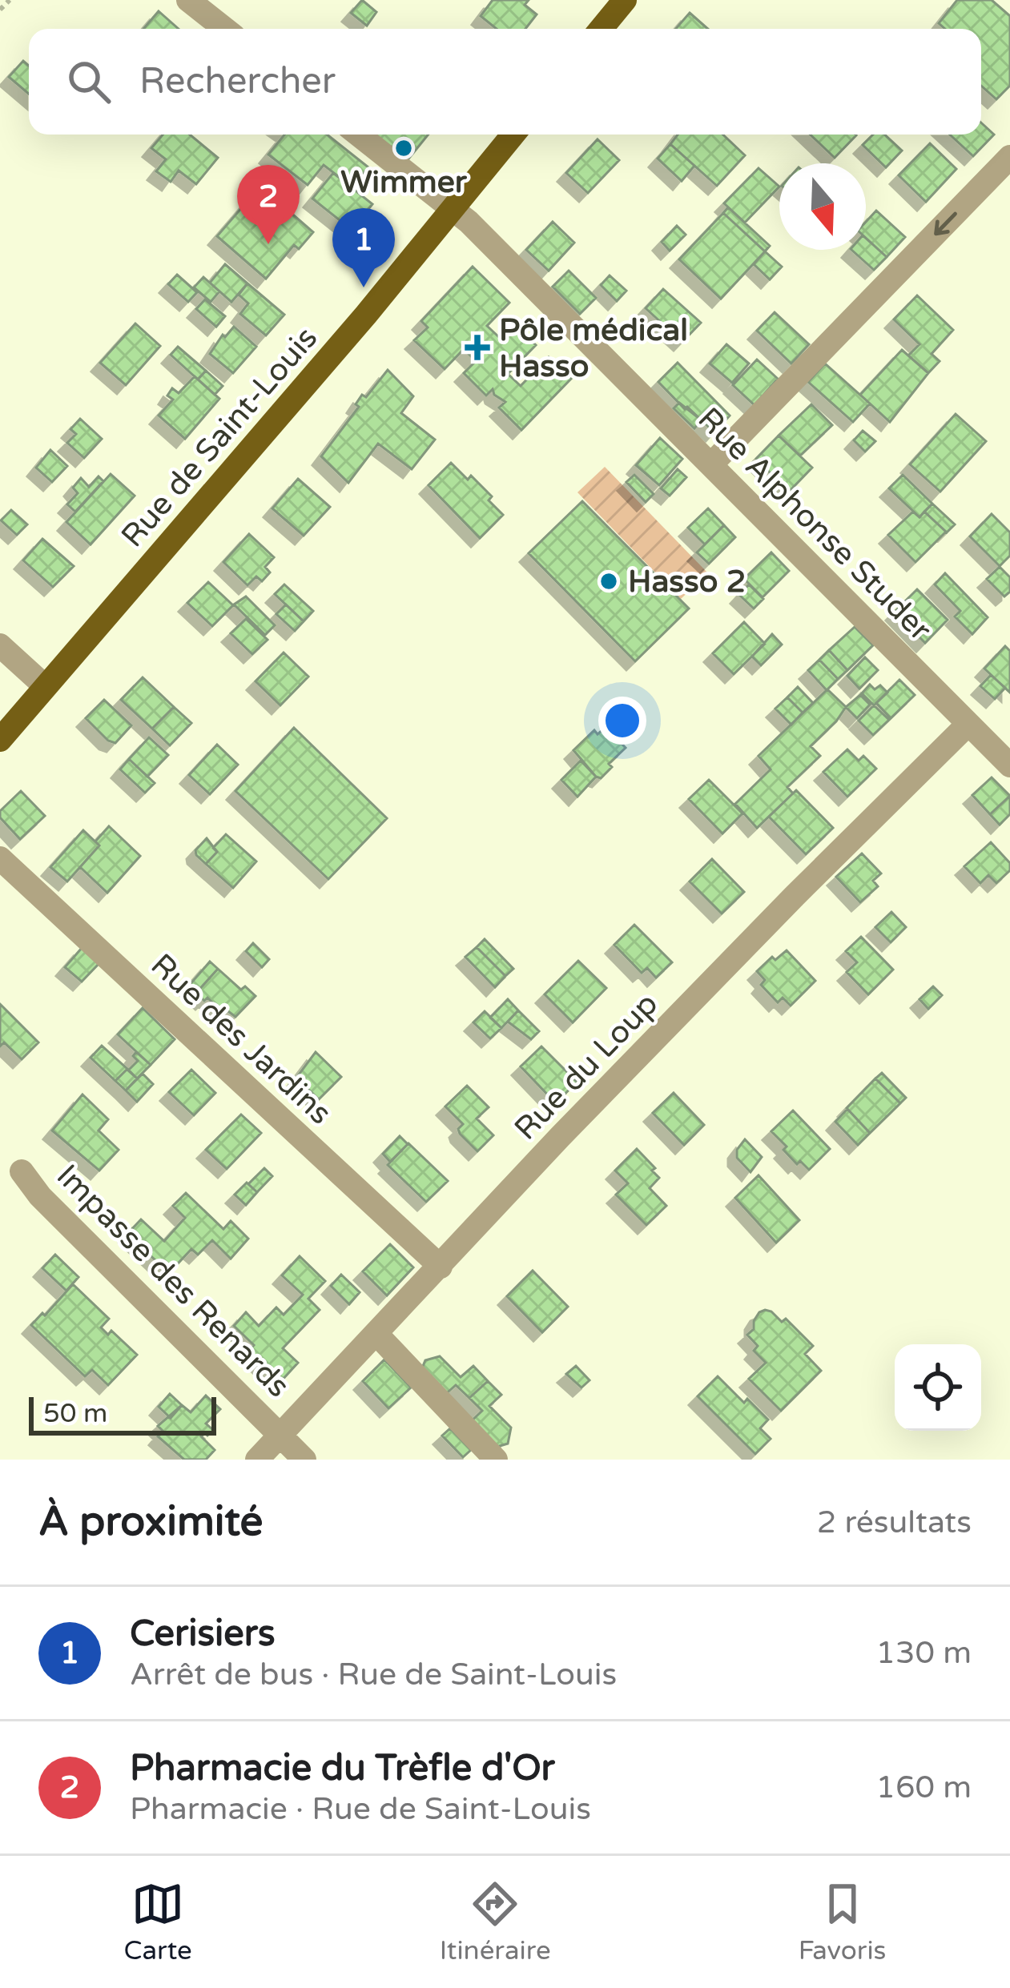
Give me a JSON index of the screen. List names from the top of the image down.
{
  "streets": {
    "main road": ["Rue de Saint-Louis"],
    "street": [
      "Rue Alphonse Studer",
      "Rue des Jardins",
      "Rue du Loup",
      "Impasse des Renards"
    ]
  },
  "crossings": [
    ["Rue de Saint-Louis", "Rue Alphonse Studer"],
    ["Rue Alphonse Studer", "Rue du Loup"],
    ["Rue des Jardins", "Rue du Loup"],
    ["Rue du Loup", "Impasse des Renards"]
  ],
  "places": {
    "other": ["Wimmer", "Hasso 2"],
    "health": ["Pôle médical Hasso"]
  },
  "scale_bar": "50 m",
  "north": "bottom",
  "page": {
    "search": "Rechercher",
    "pins": ["2", "1"],
    "scale": "50 m",
    "heading": ["À proximité", "2 résultats"],
    "list": [
      {
        "mark": "1",
        "name": "Cerisiers",
        "note": "Arrêt de bus · Rue de Saint-Louis",
        "value": "130 m"
      },
      {
        "mark": "2",
        "name": "Pharmacie du Trèfle d'Or",
        "note": "Pharmacie · Rue de Saint-Louis",
        "value": "160 m"
      }
    ],
    "nav": ["Carte", "Itinéraire", "Favoris"]
  }
}
